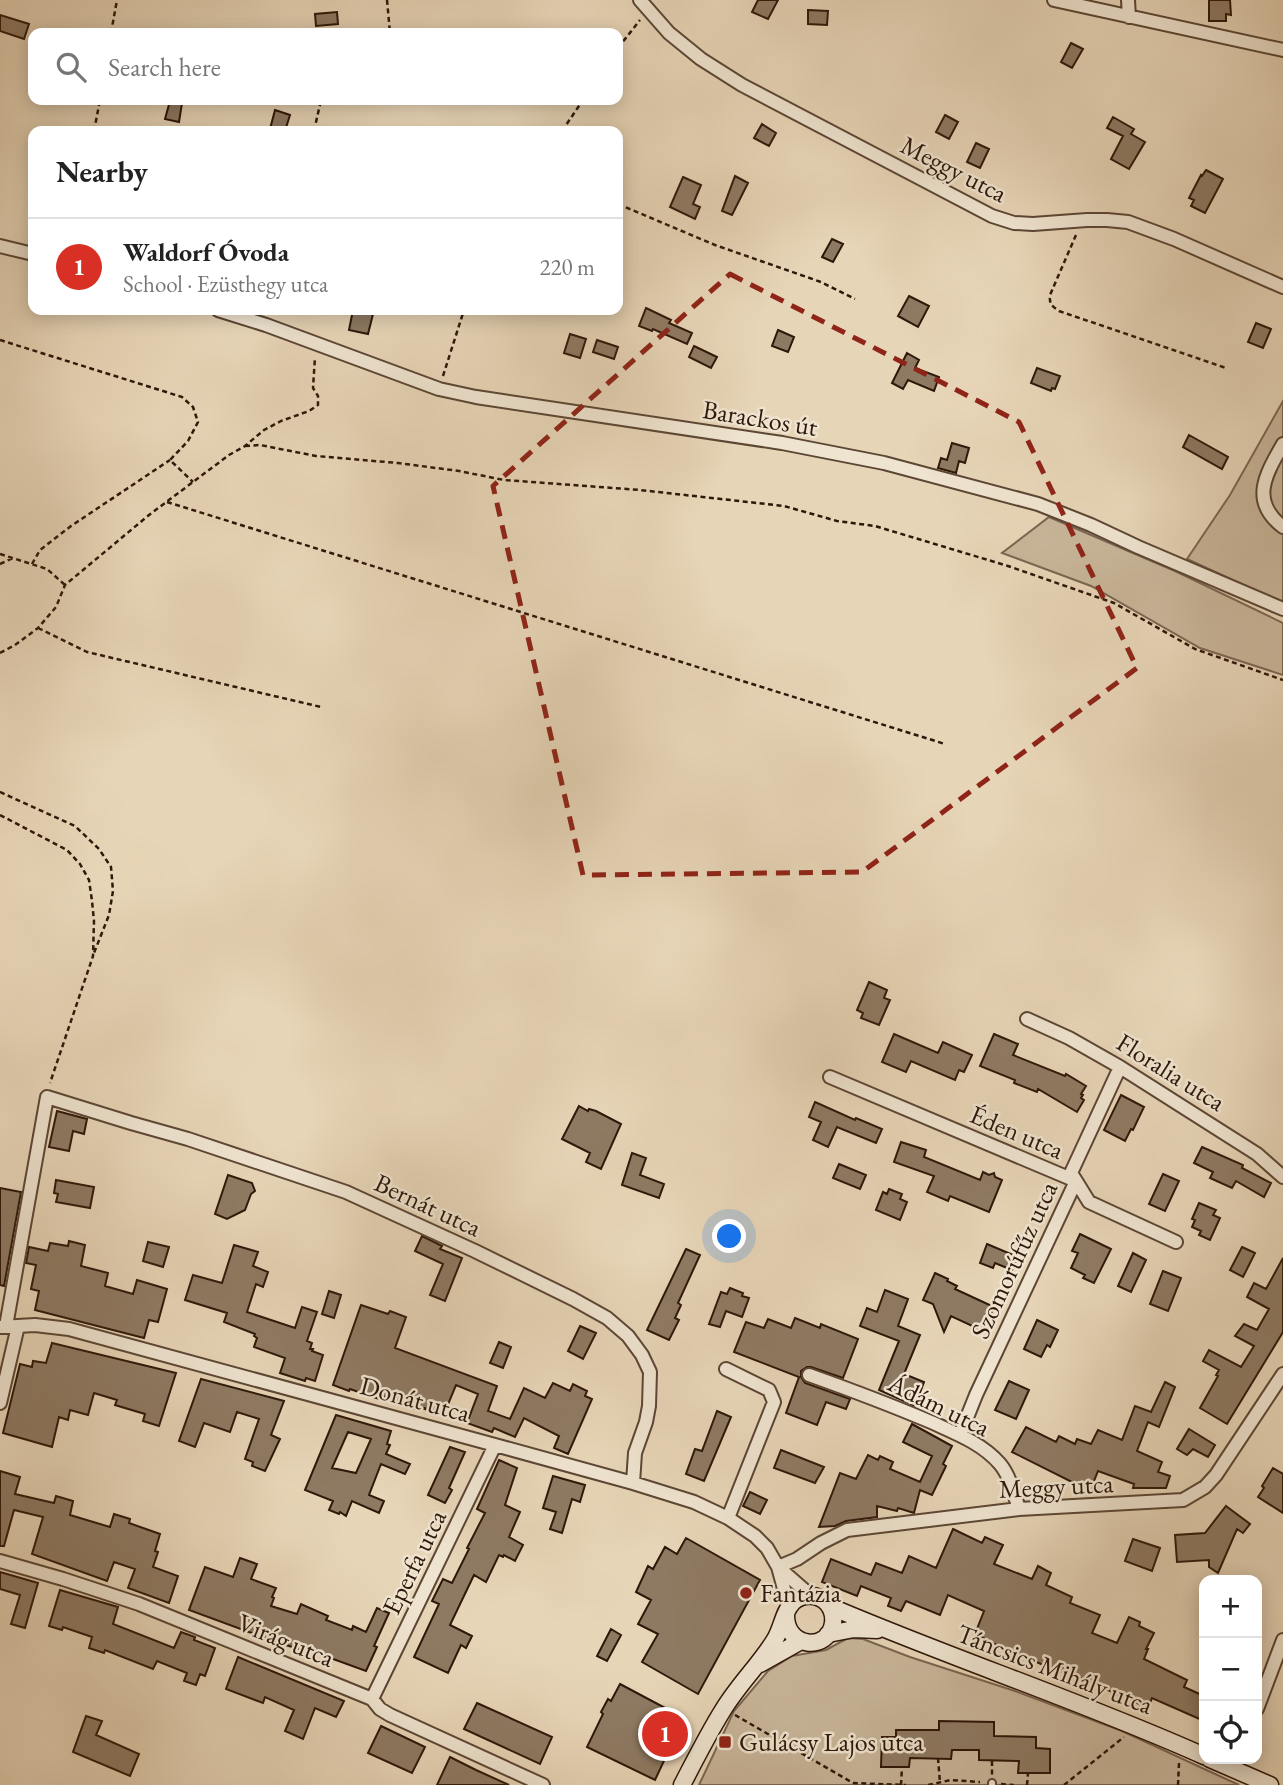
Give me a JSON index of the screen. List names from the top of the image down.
{
  "streets": {
    "street": [
      "Meggy utca",
      "Barackos út",
      "Floralia utca",
      "Éden utca",
      "Bernát utca",
      "Szomorúfűz utca",
      "Donát utca",
      "Ádám utca",
      "Eperfa utca",
      "Virág utca",
      "Táncsics Mihály utca"
    ]
  },
  "crossings": [
    ["Meggy utca", "Donát utca"],
    ["Meggy utca", "Ádám utca"],
    ["Floralia utca", "Szomorúfűz utca"],
    ["Éden utca", "Szomorúfűz utca"],
    ["Bernát utca", "Donát utca"],
    ["Szomorúfűz utca", "Ádám utca"],
    ["Donát utca", "Eperfa utca"],
    ["Donát utca", "Táncsics Mihály utca"],
    ["Eperfa utca", "Virág utca"]
  ],
  "places": {
    "other": ["Fantázia"],
    "transit": ["Gulácsy Lajos utca"]
  },
  "page": {
    "search": "Search here",
    "heading": "Nearby",
    "list": [
      {
        "mark": "1",
        "name": "Waldorf Óvoda",
        "note": "School · Ezüsthegy utca",
        "value": "220 m"
      }
    ],
    "map_buttons": ["+", "−"],
    "pins": "1"
  }
}
